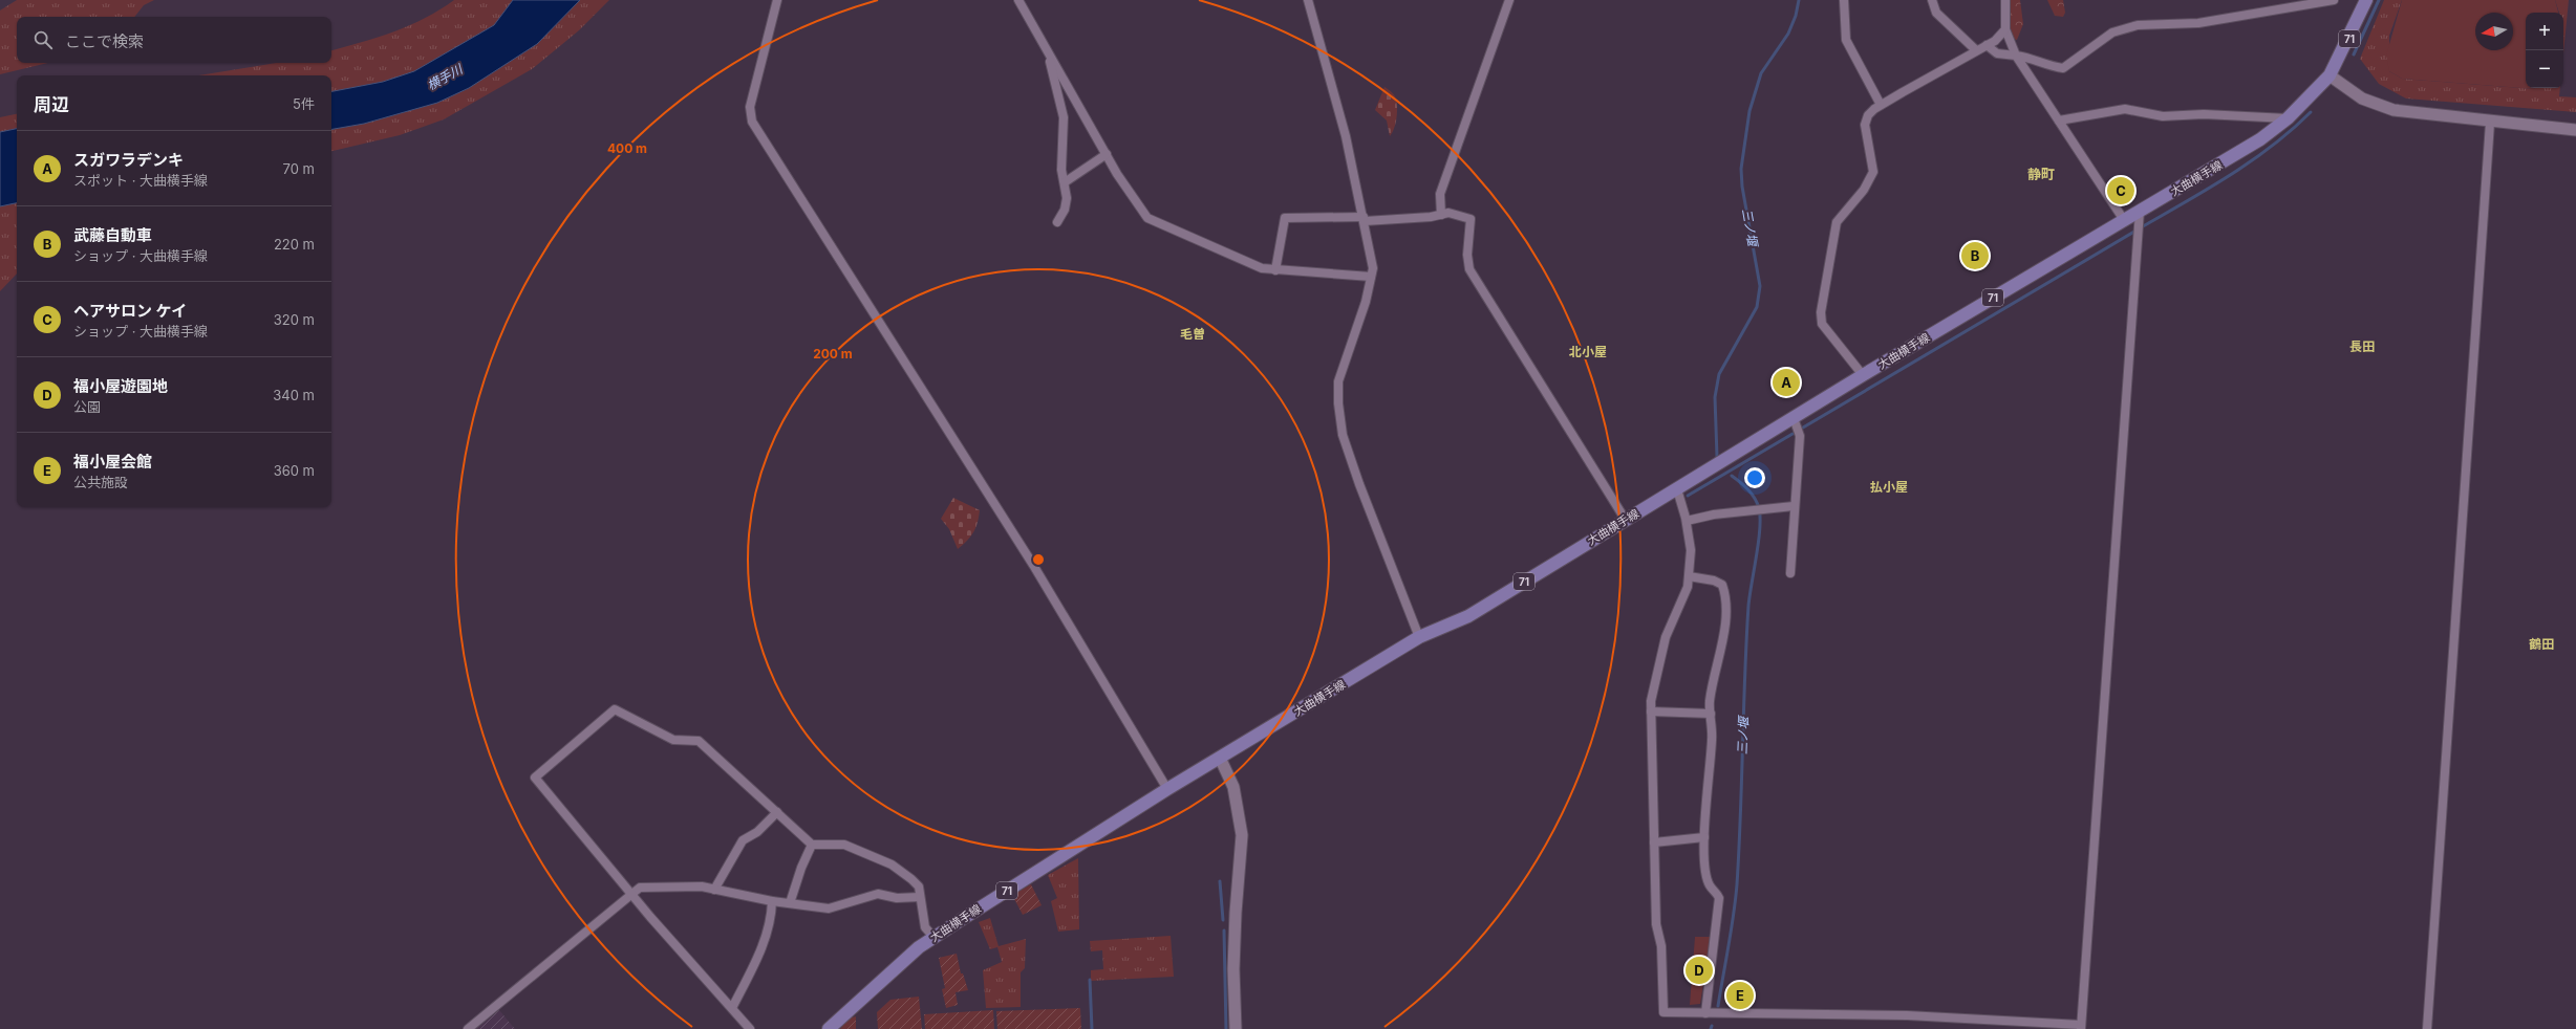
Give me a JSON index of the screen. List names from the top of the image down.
{
  "streets": {
    "main road": ["71", "大曲横手線"]
  },
  "districts": [
    "静町",
    "毛曽",
    "長田",
    "北小屋",
    "払小屋",
    "鶴田"
  ],
  "water": ["横手川", "三ノ堰"],
  "north": "left",
  "page": {
    "map_buttons": ["+", "−"],
    "search": "ここで検索",
    "heading": ["周辺", "5件"],
    "list": [
      {
        "mark": "A",
        "name": "スガワラデンキ",
        "note": "スポット · 大曲横手線",
        "value": "70 m"
      },
      {
        "mark": "B",
        "name": "武藤自動車",
        "note": "ショップ · 大曲横手線",
        "value": "220 m"
      },
      {
        "mark": "C",
        "name": "ヘアサロン ケイ",
        "note": "ショップ · 大曲横手線",
        "value": "320 m"
      },
      {
        "mark": "D",
        "name": "福小屋遊園地",
        "note": "公園",
        "value": "340 m"
      },
      {
        "mark": "E",
        "name": "福小屋会館",
        "note": "公共施設",
        "value": "360 m"
      }
    ],
    "pins": [
      "C",
      "B",
      "A",
      "D",
      "E"
    ]
  },
  "rings": ["400 m", "200 m"]
}
